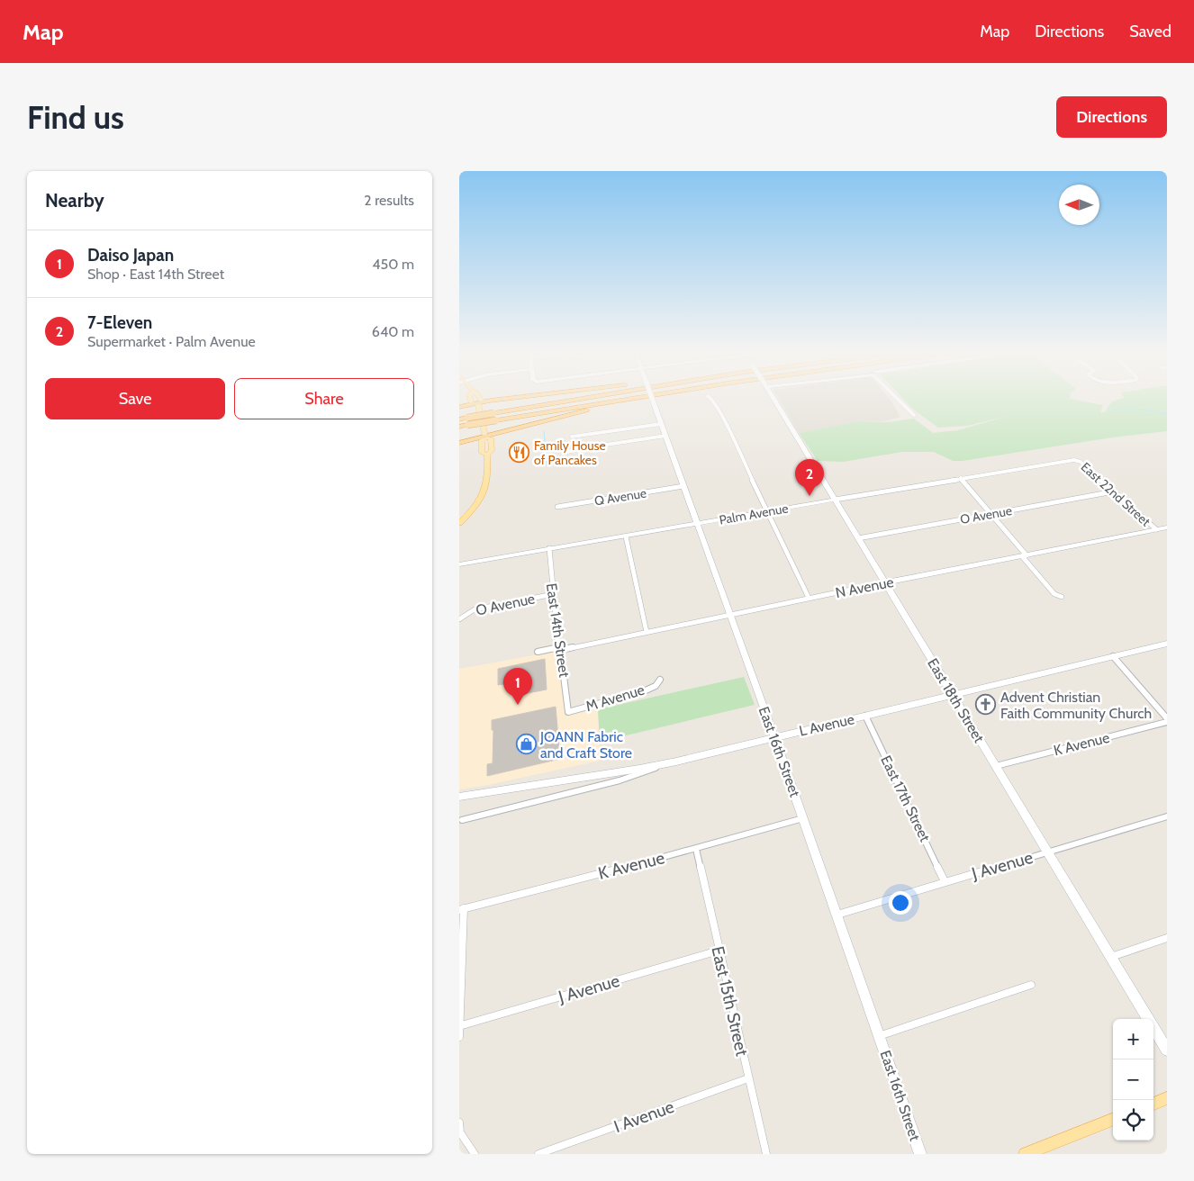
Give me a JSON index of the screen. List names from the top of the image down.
{
  "streets": {
    "street": [
      "East 22nd Street",
      "Q Avenue",
      "Palm Avenue",
      "O Avenue",
      "N Avenue",
      "East 14th Street",
      "M Avenue",
      "East 18th Street",
      "L Avenue",
      "K Avenue",
      "East 16th Street",
      "East 17th Street",
      "J Avenue",
      "East 15th Street",
      "I Avenue"
    ]
  },
  "crossings": [
    ["East 22nd Street", "Palm Avenue"],
    ["East 22nd Street", "O Avenue"],
    ["East 22nd Street", "N Avenue"],
    ["Q Avenue", "East 16th Street"],
    ["Palm Avenue", "East 14th Street"],
    ["Palm Avenue", "East 18th Street"],
    ["Palm Avenue", "East 16th Street"],
    ["O Avenue", "East 14th Street"],
    ["O Avenue", "East 18th Street"],
    ["N Avenue", "East 14th Street"],
    ["N Avenue", "East 18th Street"],
    ["N Avenue", "East 16th Street"],
    ["East 14th Street", "M Avenue"],
    ["East 18th Street", "L Avenue"],
    ["East 18th Street", "K Avenue"],
    ["East 18th Street", "J Avenue"],
    ["L Avenue", "East 16th Street"],
    ["L Avenue", "East 17th Street"],
    ["K Avenue", "East 16th Street"],
    ["K Avenue", "East 15th Street"],
    ["East 16th Street", "J Avenue"],
    ["East 17th Street", "J Avenue"],
    ["J Avenue", "East 15th Street"],
    ["East 15th Street", "I Avenue"]
  ],
  "places": {
    "restaurant": ["Family House of Pancakes"],
    "church": ["Advent Christian Faith Community Church"],
    "shop": ["JOANN Fabric and Craft Store"]
  },
  "north": "left",
  "page": {
    "header": "Map",
    "nav": ["Map", "Directions", "Saved"],
    "buttons": [
      "Directions",
      ["Save", "Share"]
    ],
    "title": "Find us",
    "heading": ["Nearby", "2 results"],
    "list": [
      {
        "mark": "1",
        "name": "Daiso Japan",
        "note": "Shop · East 14th Street",
        "value": "450 m"
      },
      {
        "mark": "2",
        "name": "7-Eleven",
        "note": "Supermarket · Palm Avenue",
        "value": "640 m"
      }
    ],
    "pins": ["2", "1"],
    "map_buttons": ["+", "−"]
  }
}
